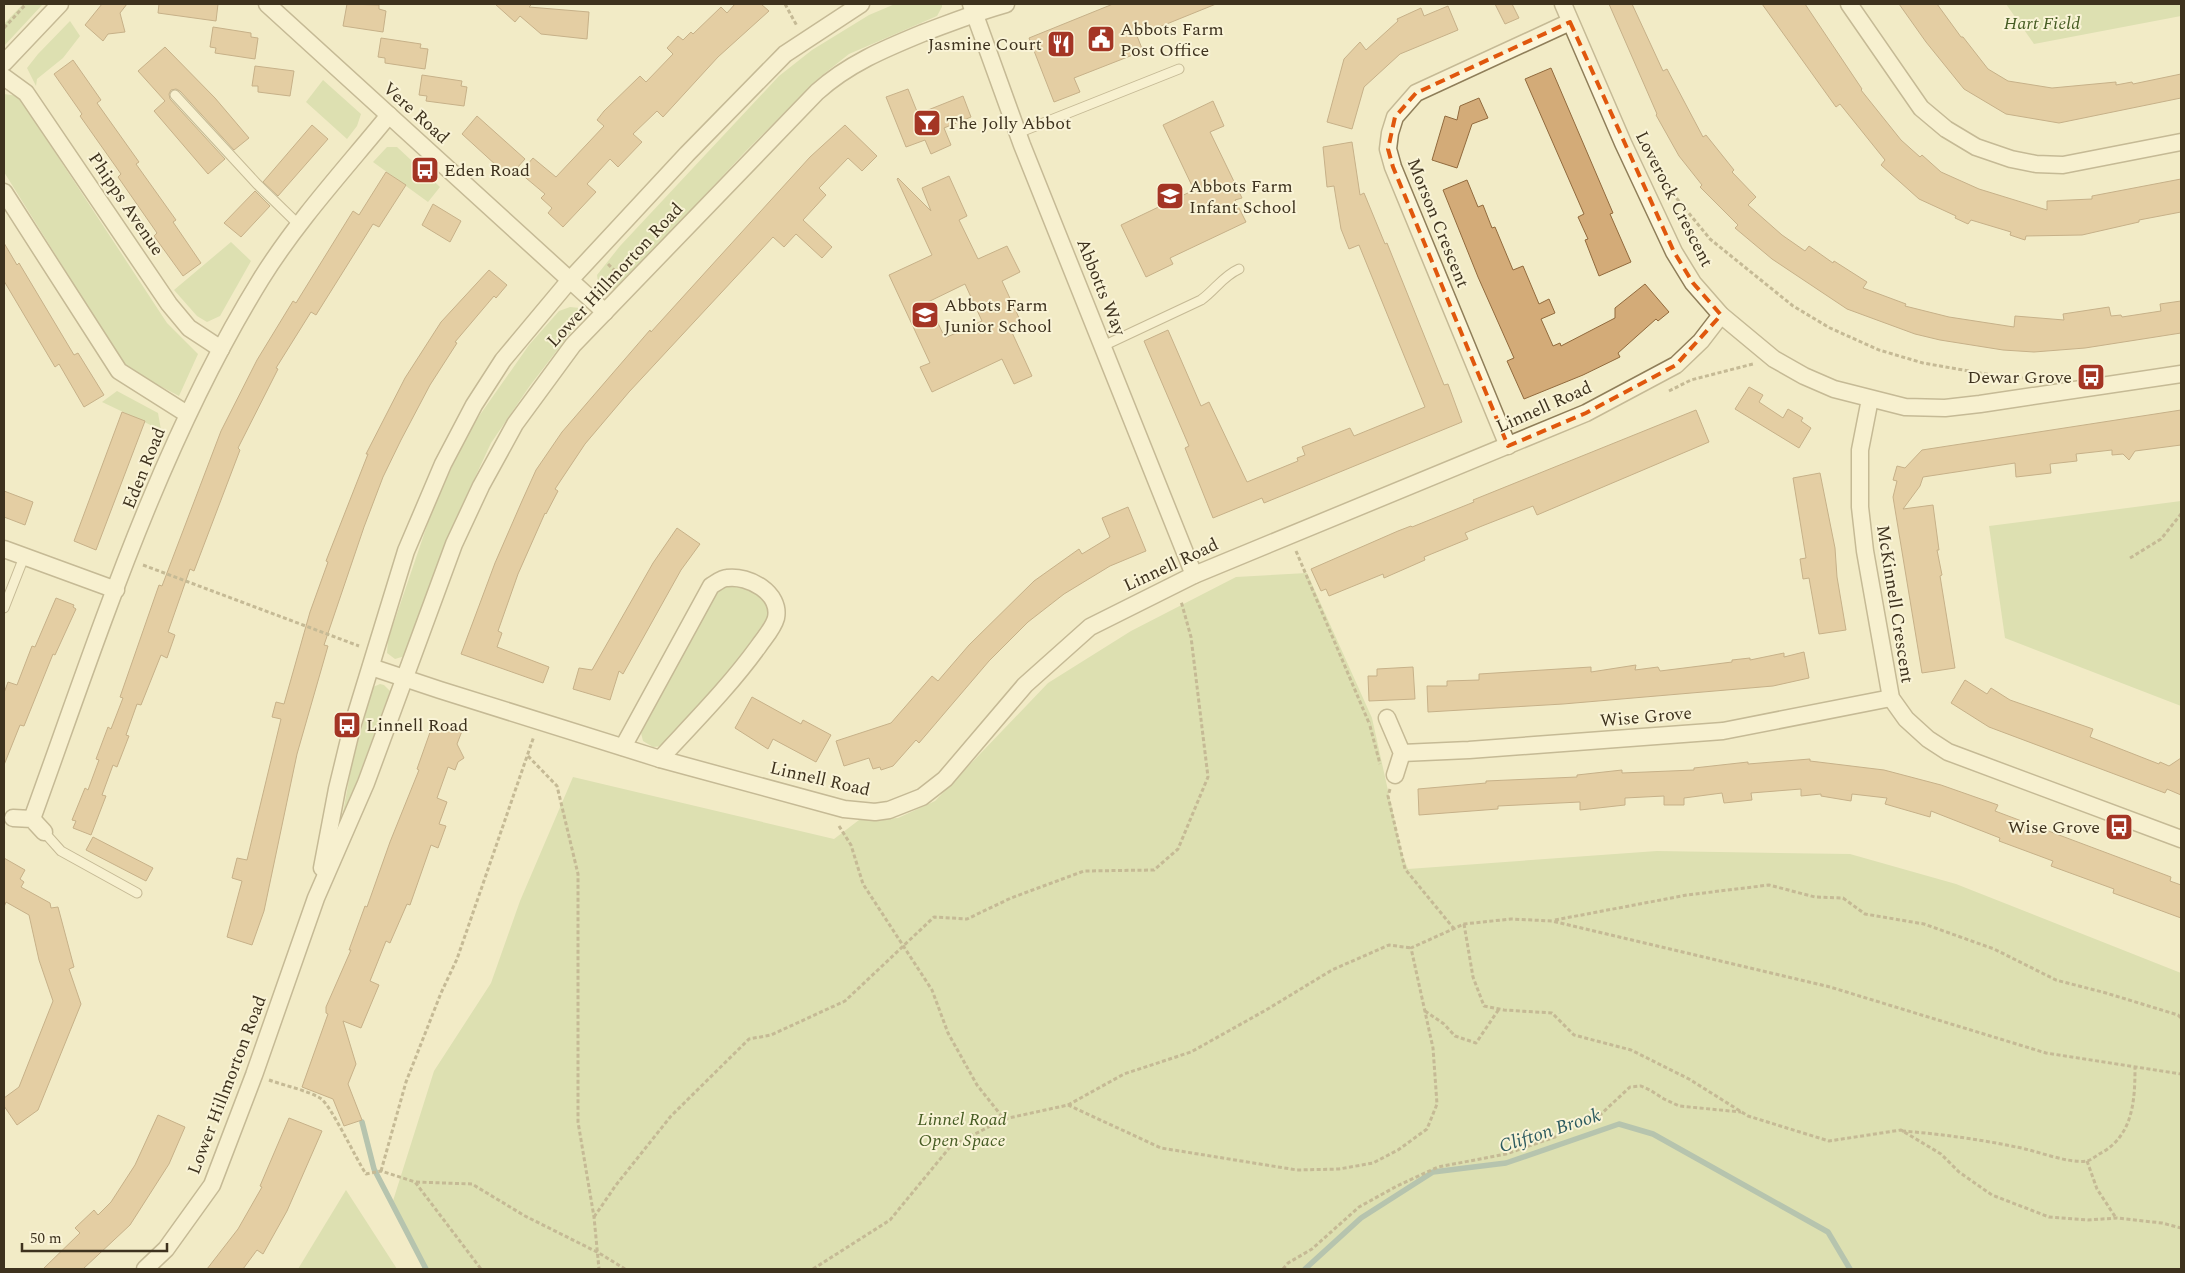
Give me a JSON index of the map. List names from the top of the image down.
{
  "streets": {
    "street": [
      "Vere Road",
      "Loverock Crescent",
      "Phipps Avenue",
      "Morson Crescent",
      "Lower Hillmorton Road",
      "Abbotts Way",
      "Linnell Road",
      "Eden Road",
      "McKinnell Crescent",
      "Wise Grove"
    ]
  },
  "crossings": [
    ["Vere Road", "Lower Hillmorton Road"],
    ["Vere Road", "Eden Road"],
    ["Loverock Crescent", "Morson Crescent"],
    ["Loverock Crescent", "Linnell Road"],
    ["Loverock Crescent", "McKinnell Crescent"],
    ["Phipps Avenue", "Eden Road"],
    ["Morson Crescent", "Linnell Road"],
    ["Lower Hillmorton Road", "Abbotts Way"],
    ["Lower Hillmorton Road", "Linnell Road"],
    ["Abbotts Way", "Linnell Road"],
    ["McKinnell Crescent", "Wise Grove"]
  ],
  "water": ["Clifton Brook"],
  "parks": ["Hart Field", "Linnel Road Open Space"],
  "places": {
    "public building": ["Abbots Farm Post Office"],
    "restaurant": ["Jasmine Court"],
    "bar": ["The Jolly Abbot"],
    "bus stop": [
      "Eden Road",
      "Dewar Grove",
      "Linnell Road",
      "Wise Grove"
    ],
    "school or university": ["Abbots Farm Infant School", "Abbots Farm Junior School"]
  },
  "scale_bar": "50 m"
}
